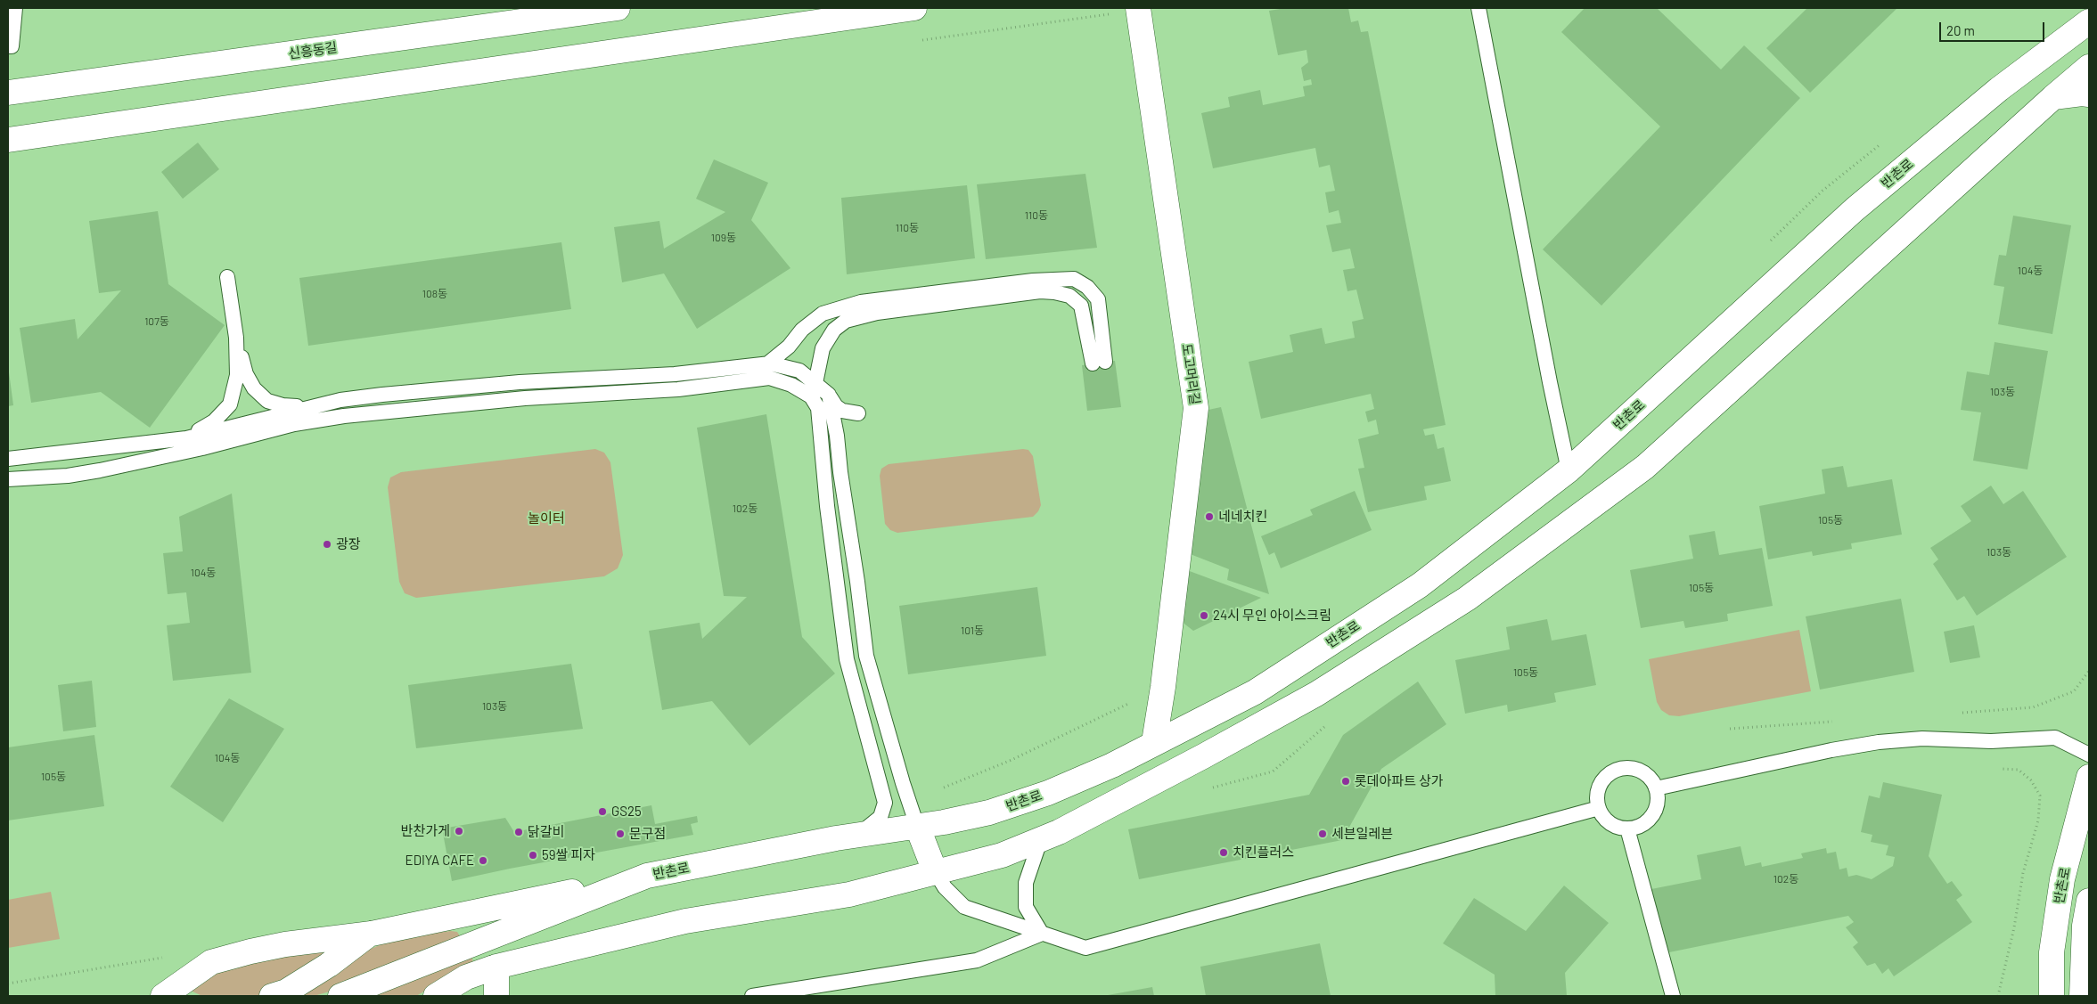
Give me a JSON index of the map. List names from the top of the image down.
{
  "streets": {
    "street": ["신흥동길", "반촌로", "도고머리길"]
  },
  "crossings": [
    ["반촌로", "도고머리길"]
  ],
  "parks": ["놀이터"],
  "places": [
    "네네치킨",
    "광장",
    "24시 무인 아이스크림",
    "롯데아파트 상가",
    "GS25",
    "반찬가게",
    "닭갈비",
    "문구점",
    "세븐일레븐",
    "치킨플러스",
    "59쌀 피자",
    "EDIYA CAFE"
  ],
  "house_numbers": [
    "110동",
    "110동",
    "109동",
    "104동",
    "108동",
    "107동",
    "103동",
    "102동",
    "105동",
    "103동",
    "104동",
    "105동",
    "101동",
    "105동",
    "103동",
    "104동",
    "105동",
    "102동"
  ],
  "scale_bar": "20 m"
}
